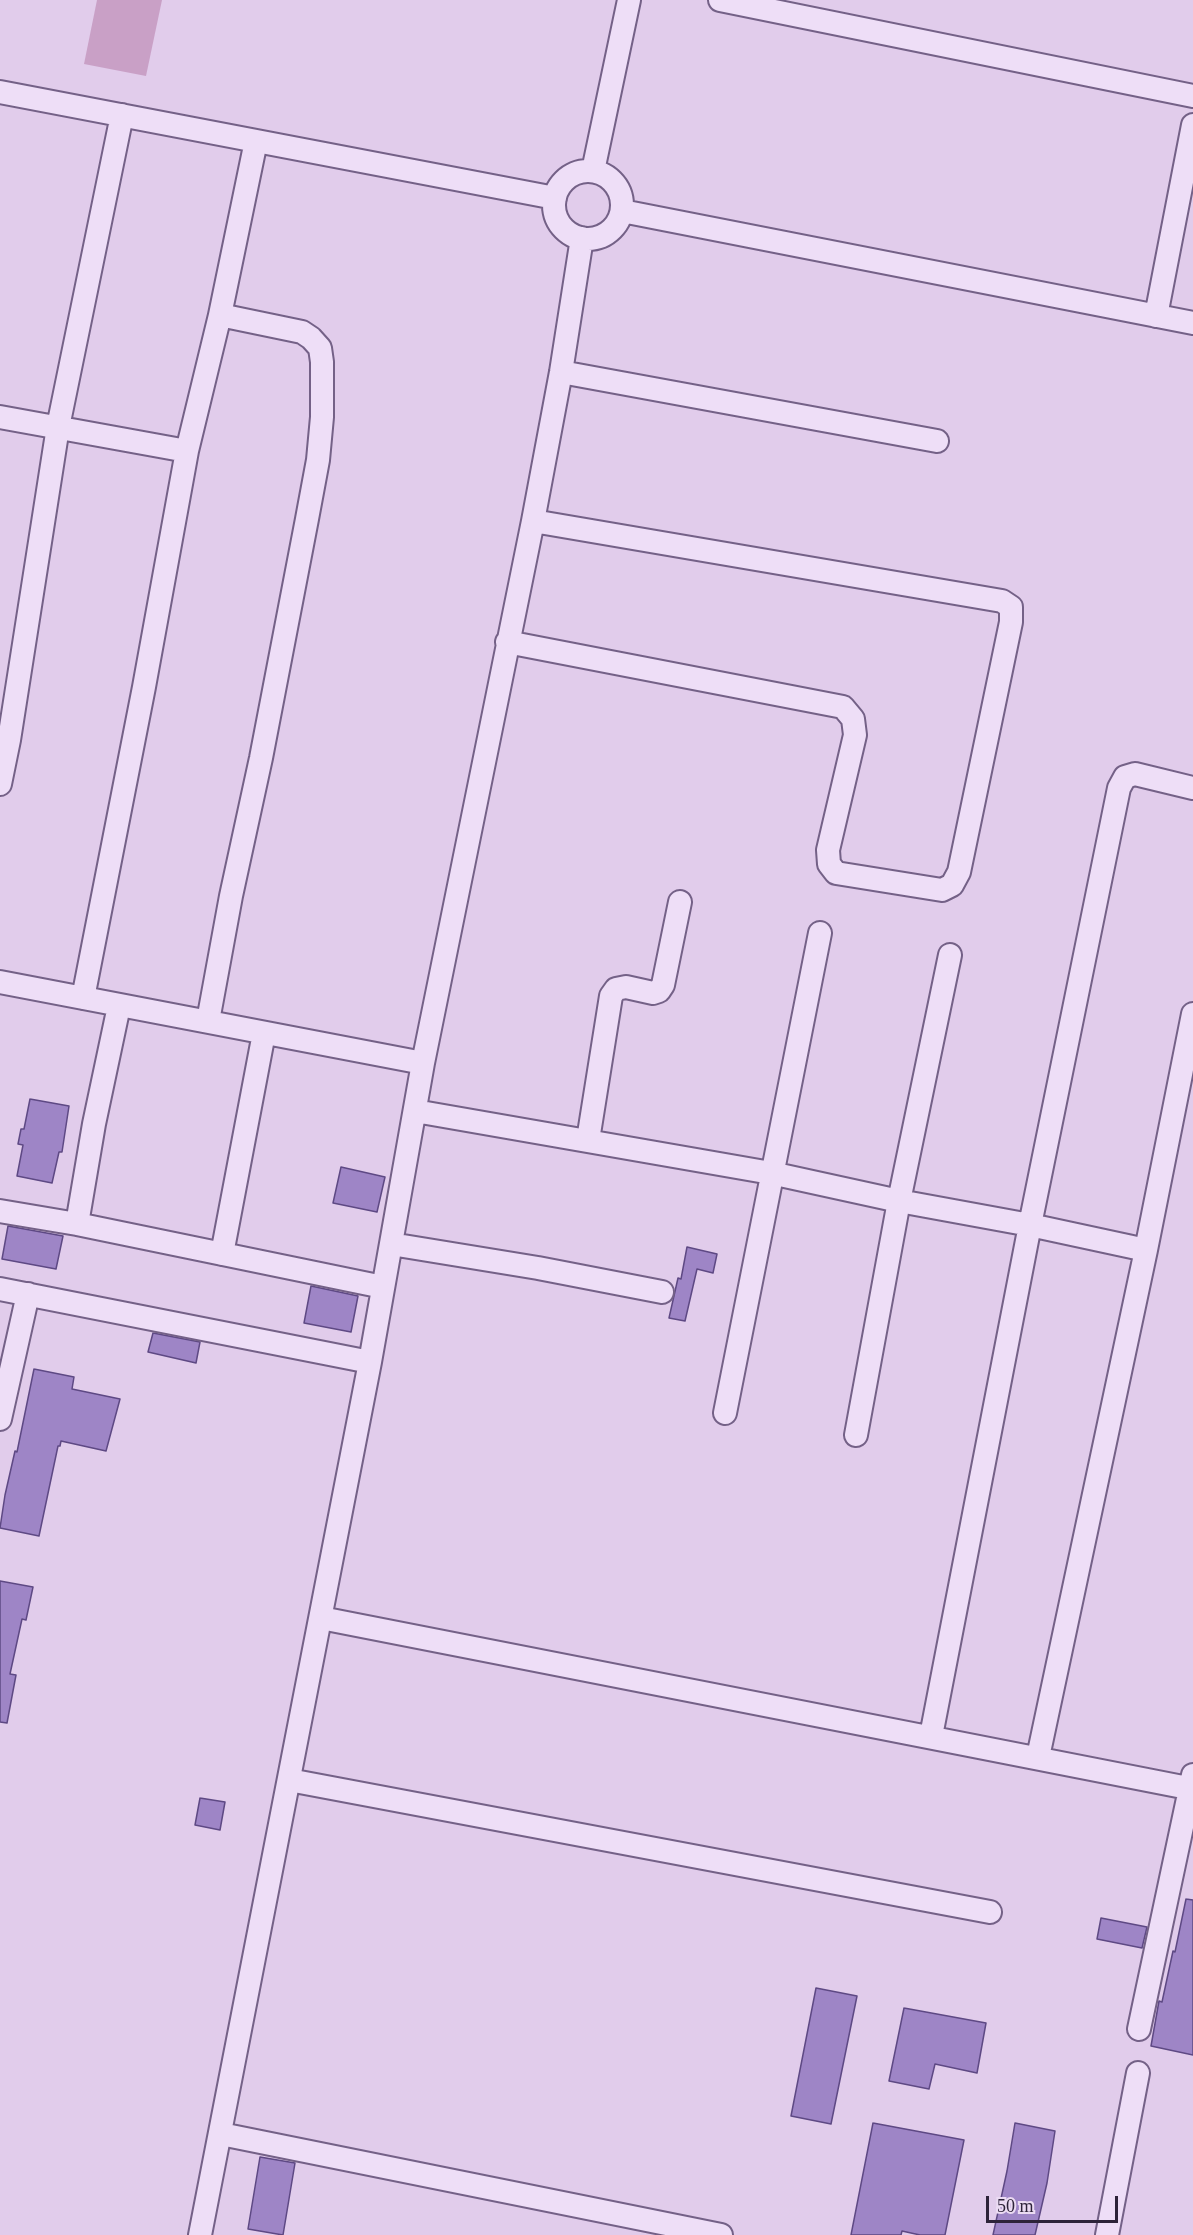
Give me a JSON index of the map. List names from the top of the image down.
{
  "scale_bar": "50 m"
}
